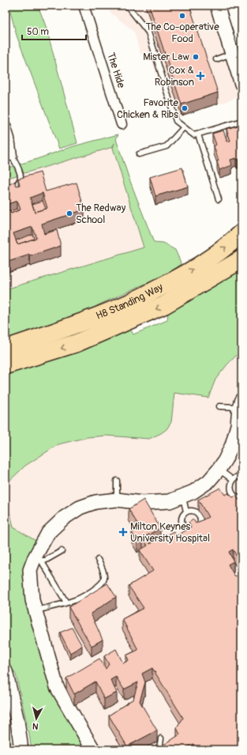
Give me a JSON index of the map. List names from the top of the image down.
{
  "streets": {
    "highway": ["H8 Standing Way"],
    "street": ["The Hide"]
  },
  "places": {
    "other": [
      "The Co-operative Food",
      "Mister Law",
      "Favorite Chicken & Ribs",
      "The Redway School"
    ],
    "health": ["Cox & Robinson", "Milton Keynes University Hospital"]
  },
  "scale_bar": "50 m",
  "north": "bottom"
}
